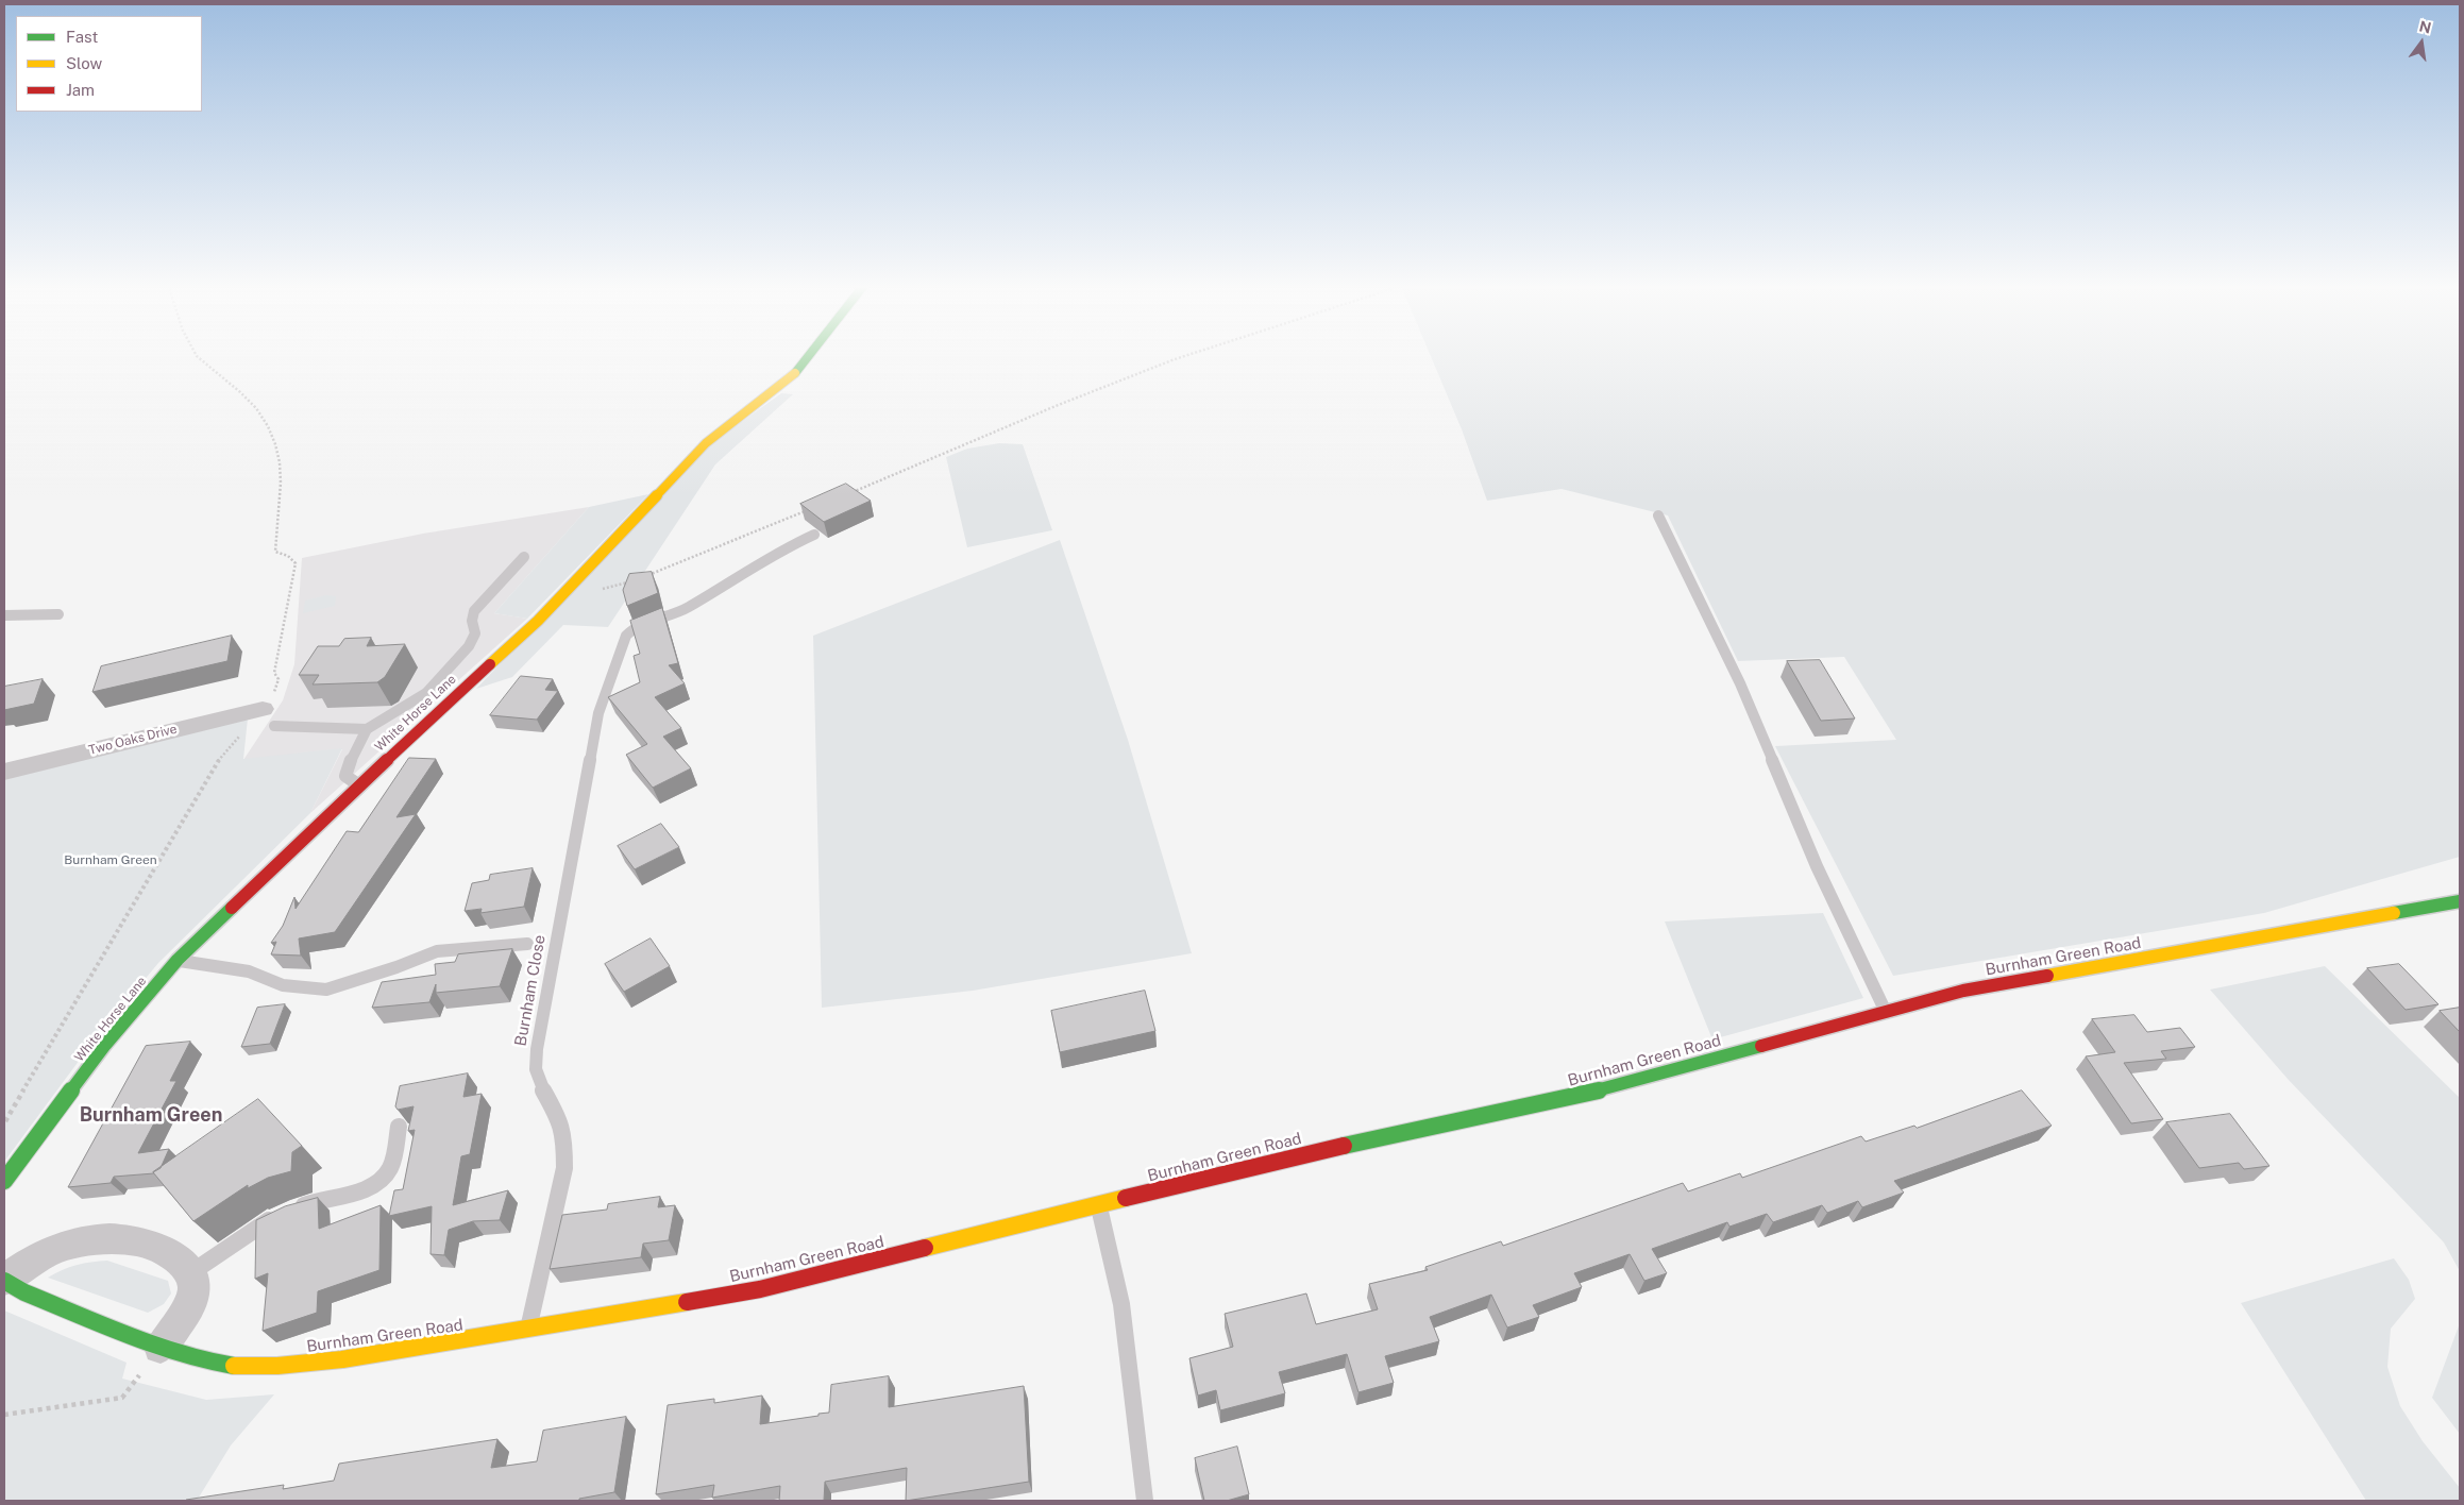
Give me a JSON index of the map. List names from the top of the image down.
{
  "streets": {
    "street": ["White Horse Lane", "Two Oaks Drive", "Burnham Green Road"],
    "lane": ["Burnham Close"]
  },
  "crossings": [
    ["Burnham Green Road", "Burnham Close"]
  ],
  "districts": ["Burnham Green"],
  "parks": ["Burnham Green"],
  "legend": ["Fast", "Slow", "Jam"],
  "north": "top"
}
